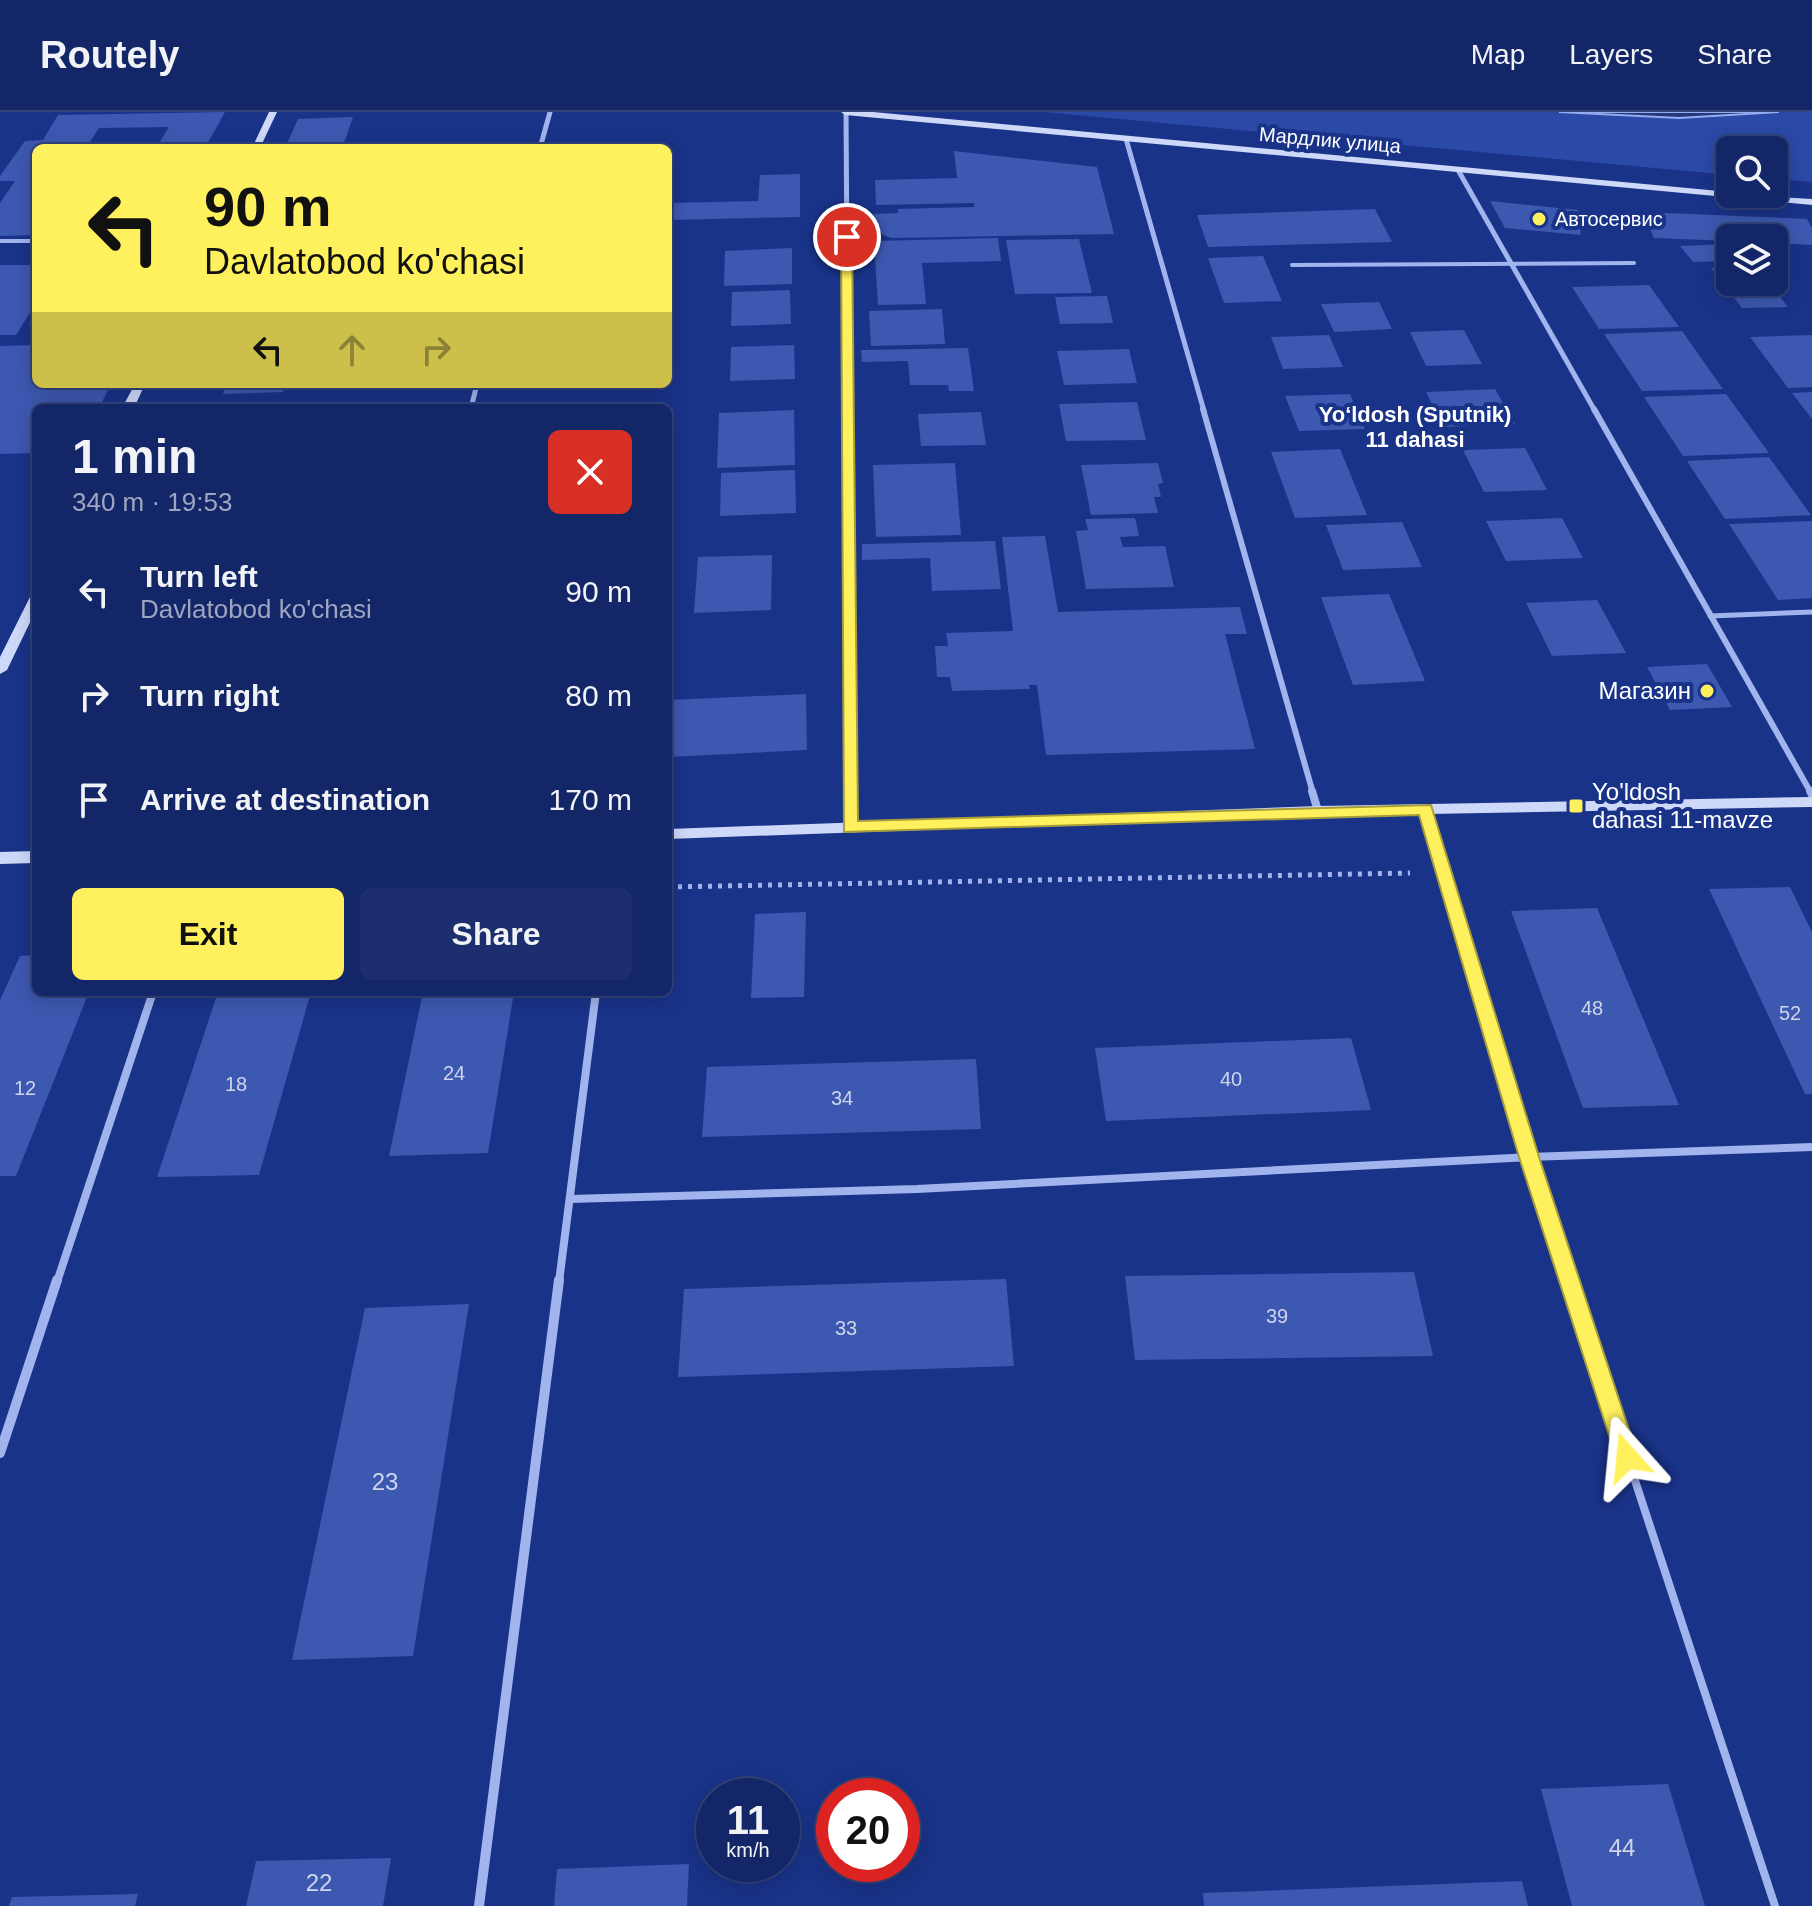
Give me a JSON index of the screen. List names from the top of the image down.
{
  "streets": {
    "street": ["Мардлик улица"]
  },
  "districts": ["Yo‘ldosh (Sputnik) 11 dahasi"],
  "places": {
    "other": ["Автосервис", "Магазин"],
    "transit": ["Yo'ldosh dahasi 11-mavze"]
  },
  "house_numbers": [
    "48",
    "52",
    "24",
    "40",
    "18",
    "12",
    "34",
    "39",
    "33",
    "23",
    "44",
    "22"
  ],
  "page": {
    "header": "Routely",
    "nav": ["Map", "Layers", "Share"],
    "turn": ["90 m", "Davlatobod ko'chasi"],
    "heading": ["1 min", "340 m · 19:53"],
    "list": [
      {
        "name": "Turn left",
        "note": "Davlatobod ko'chasi",
        "value": "90 m"
      },
      {
        "name": "Turn right",
        "value": "80 m"
      },
      {
        "name": "Arrive at destination",
        "value": "170 m"
      }
    ],
    "buttons": ["Exit", "Share"],
    "speed": "11 km/h",
    "limit": "20"
  }
}
